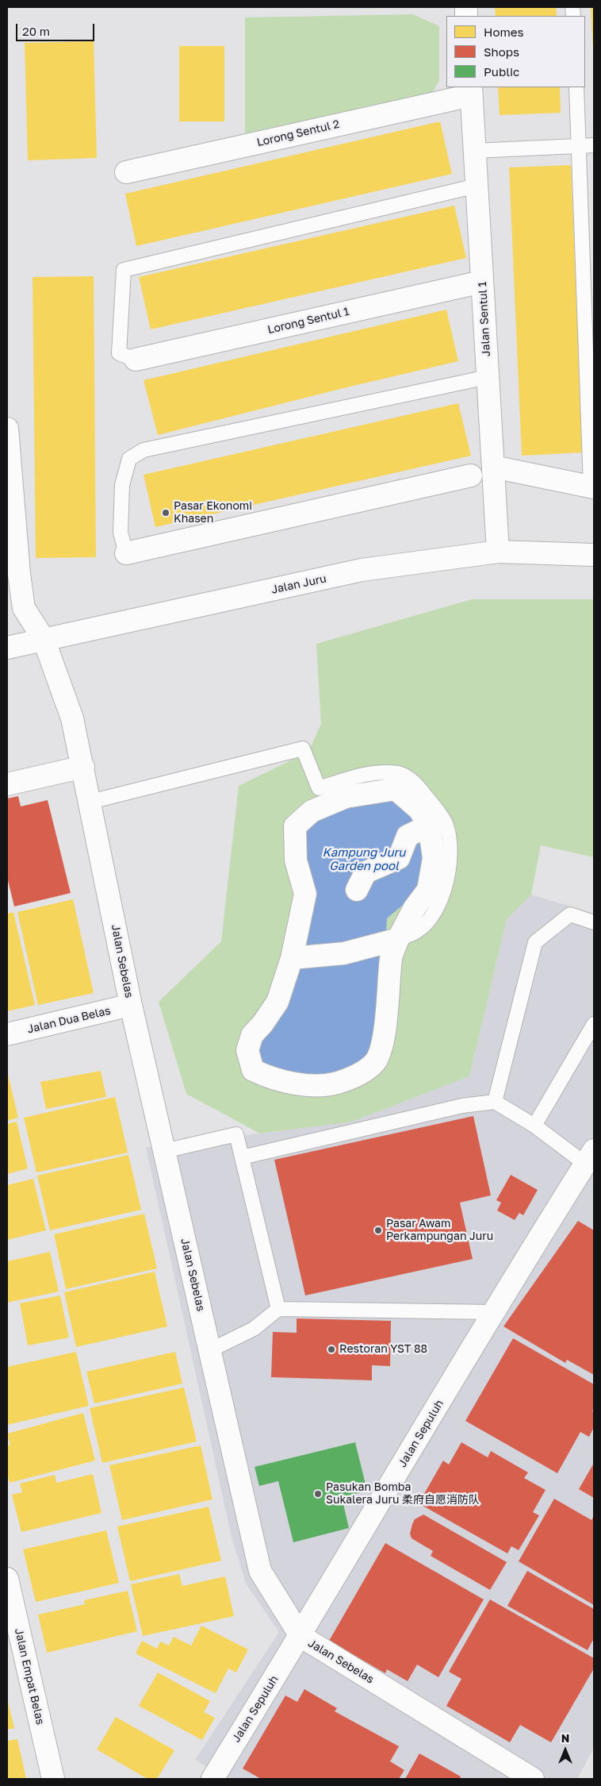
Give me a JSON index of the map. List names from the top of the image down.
{
  "streets": {
    "street": [
      "Lorong Sentul 2",
      "Jalan Sentul 1",
      "Lorong Sentul 1",
      "Jalan Juru",
      "Jalan Sebelas",
      "Jalan Dua Belas",
      "Jalan Sepuluh",
      "Jalan Empat Belas"
    ]
  },
  "crossings": [
    ["Lorong Sentul 2", "Jalan Sentul 1"],
    ["Jalan Sentul 1", "Lorong Sentul 1"],
    ["Jalan Sentul 1", "Jalan Juru"],
    ["Jalan Juru", "Jalan Sebelas"],
    ["Jalan Sebelas", "Jalan Dua Belas"],
    ["Jalan Sebelas", "Jalan Sepuluh"]
  ],
  "water": ["Kampung Juru Garden pool"],
  "places": [
    "Pasar Ekonomi Khasen",
    "Pasar Awam Perkampungan Juru",
    "Restoran YST 88",
    "Pasukan Bomba Sukalera Juru 柔府自愿消防队"
  ],
  "legend": ["Homes", "Shops", "Public"],
  "scale_bar": "20 m",
  "north": "top"
}
